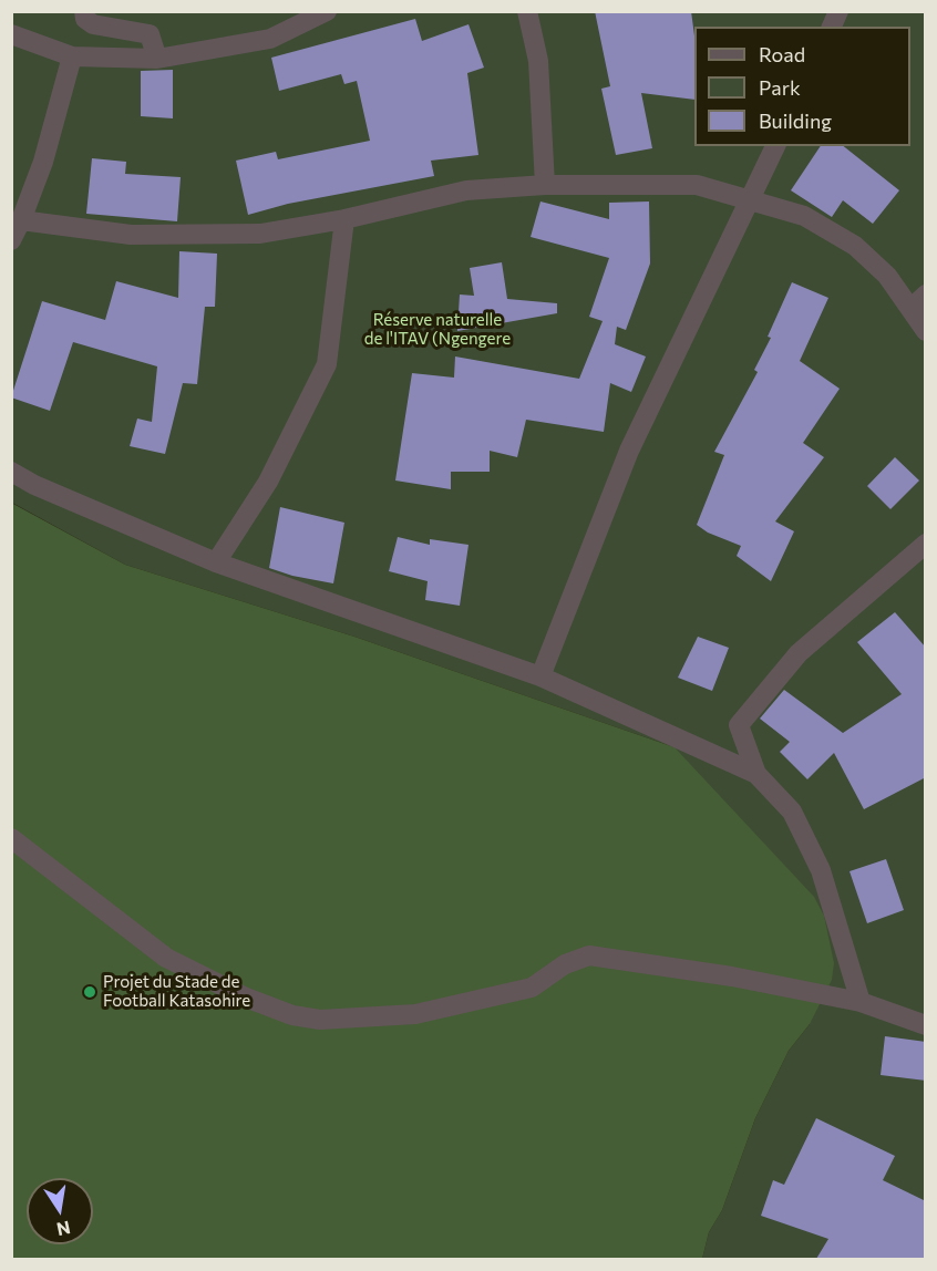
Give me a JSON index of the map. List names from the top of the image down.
{
  "parks": ["Réserve naturelle de l'ITAV (Ngengere"],
  "places": ["Projet du Stade de Football Katasohire"],
  "legend": ["Road", "Park", "Building"],
  "north": "bottom"
}
